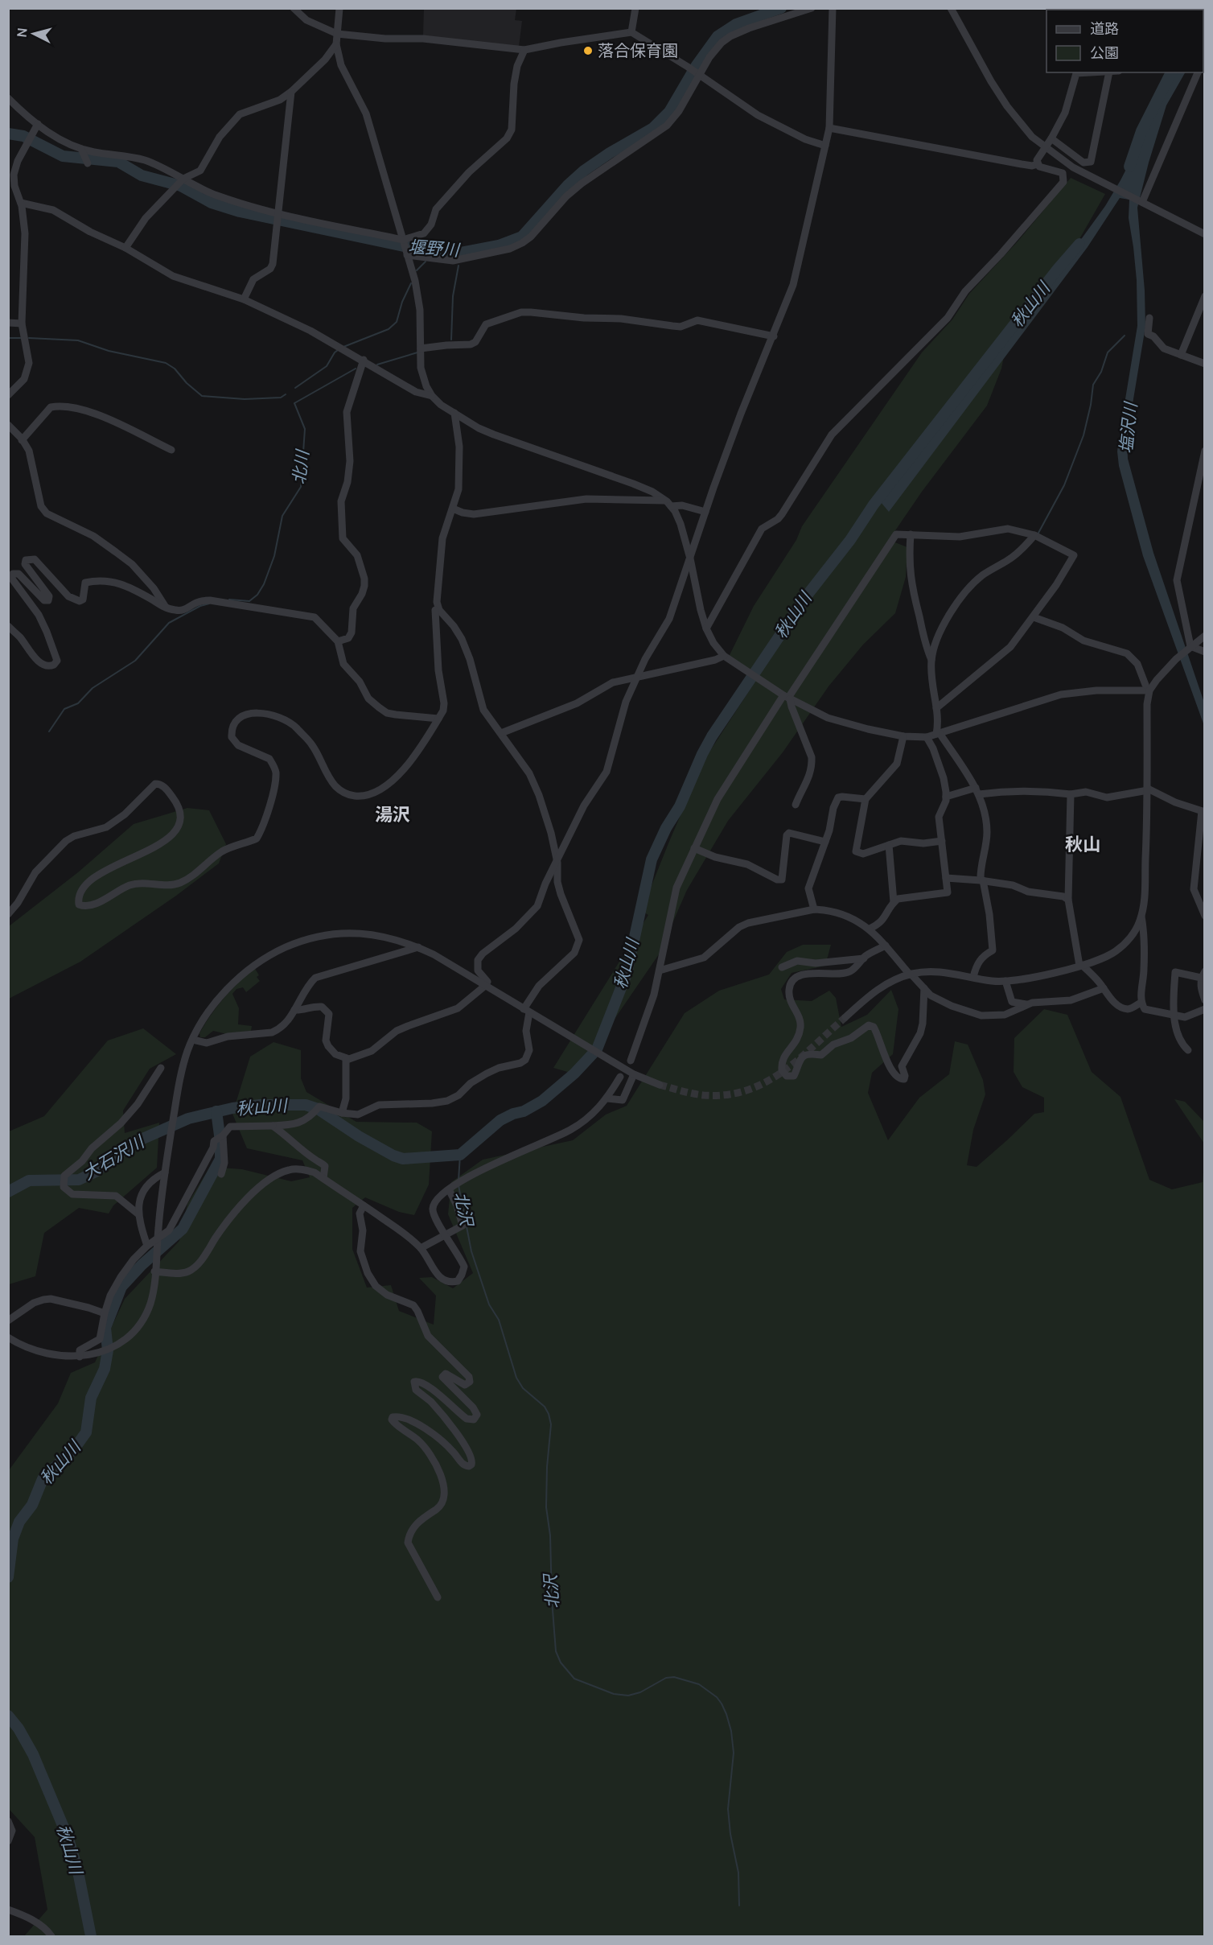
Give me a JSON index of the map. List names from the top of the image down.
{
  "districts": ["湯沢", "秋山"],
  "water": [
    "堰野川",
    "秋山川",
    "塩沢川",
    "北川",
    "大石沢川",
    "北沢"
  ],
  "places": ["落合保育園"],
  "legend": ["道路", "公園"],
  "north": "left"
}
